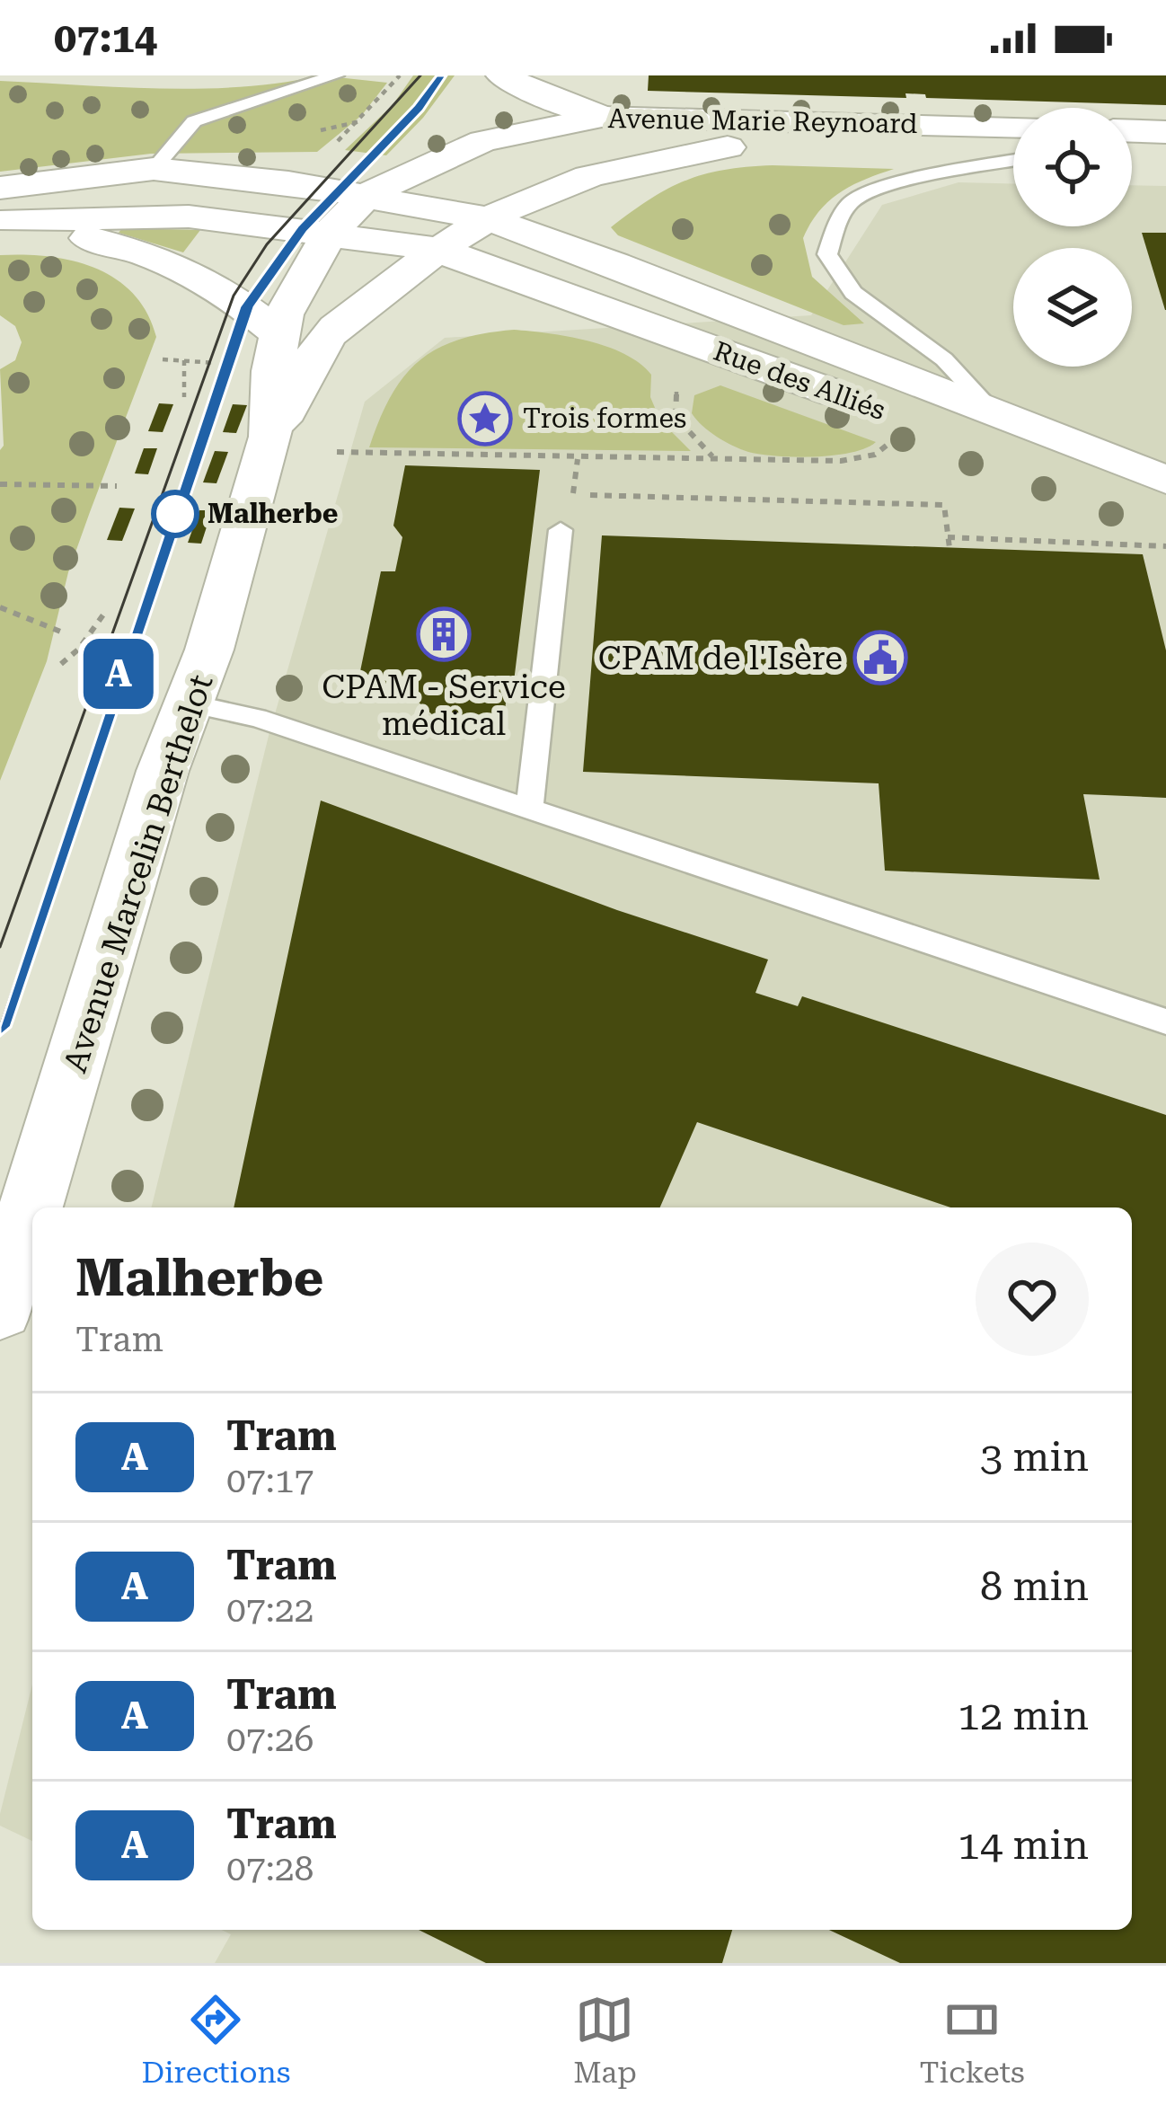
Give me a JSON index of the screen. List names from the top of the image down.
{
  "streets": {
    "main road": ["Avenue Marie Reynoard", "Rue des Alliés", "Avenue Marcelin Berthelot"]
  },
  "crossings": [
    ["Avenue Marie Reynoard", "Rue des Alliés"],
    ["Avenue Marie Reynoard", "Avenue Marcelin Berthelot"],
    ["Rue des Alliés", "Avenue Marcelin Berthelot"]
  ],
  "places": {
    "place": ["Trois formes"],
    "other": ["Malherbe"],
    "building": ["CPAM - Service médical"],
    "public building": ["CPAM de l'Isère"]
  },
  "lines": ["tram line A"],
  "page": {
    "status": "07:14",
    "on_map": "A",
    "heading": ["Malherbe", "Tram"],
    "list": [
      {
        "mark": "A",
        "name": "Tram",
        "note": "07:17",
        "value": "3 min"
      },
      {
        "mark": "A",
        "name": "Tram",
        "note": "07:22",
        "value": "8 min"
      },
      {
        "mark": "A",
        "name": "Tram",
        "note": "07:26",
        "value": "12 min"
      },
      {
        "mark": "A",
        "name": "Tram",
        "note": "07:28",
        "value": "14 min"
      }
    ],
    "tabs": ["Directions", "Map", "Tickets"]
  }
}
